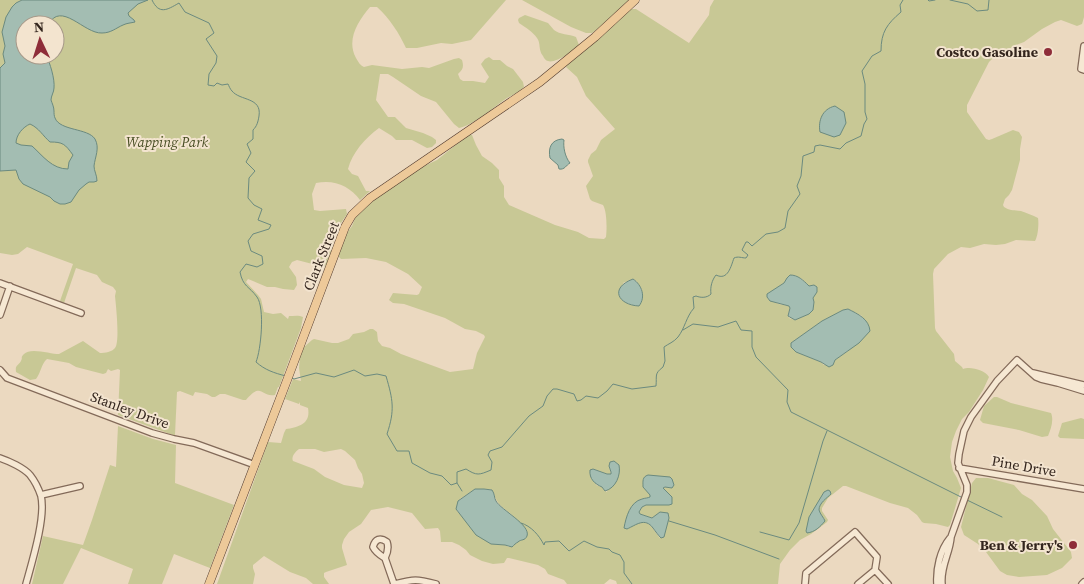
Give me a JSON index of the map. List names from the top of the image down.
{
  "streets": {
    "main road": ["Clark Street"],
    "street": ["Stanley Drive", "Pine Drive"]
  },
  "crossings": [
    ["Clark Street", "Stanley Drive"]
  ],
  "parks": ["Wapping Park"],
  "places": ["Costco Gasoline", "Ben & Jerry's"],
  "north": "top"
}
